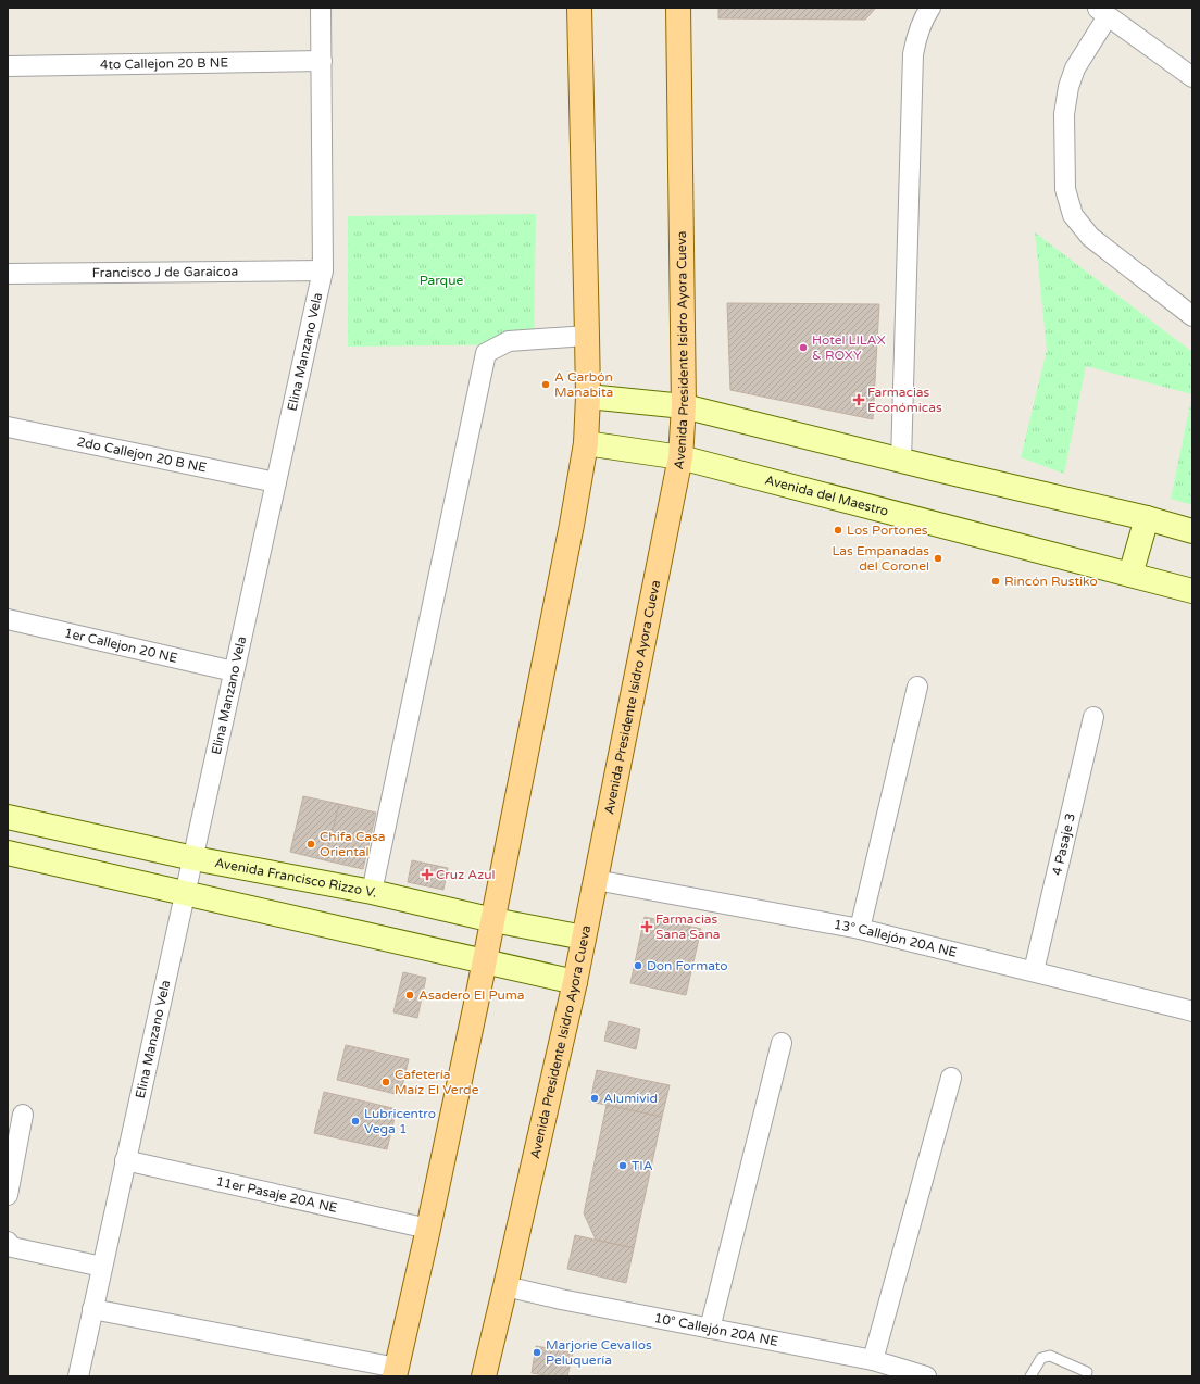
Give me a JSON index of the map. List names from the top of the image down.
{
  "streets": {
    "main road": ["Avenida Presidente Isidro Ayora Cueva"],
    "street": [
      "4to Callejon 20 B NE",
      "Francisco J de Garaicoa",
      "Elina Manzano Vela",
      "2do Callejon 20 B NE",
      "Avenida del Maestro",
      "1er Callejon 20 NE",
      "4 Pasaje 3",
      "Avenida Francisco Rizzo V.",
      "13° Callejón 20A NE",
      "11er Pasaje 20A NE",
      "10° Callejón 20A NE"
    ]
  },
  "crossings": [
    ["4to Callejon 20 B NE", "Elina Manzano Vela"],
    ["Francisco J de Garaicoa", "Elina Manzano Vela"],
    ["Avenida Presidente Isidro Ayora Cueva", "Avenida del Maestro"],
    ["Avenida Presidente Isidro Ayora Cueva", "Avenida Francisco Rizzo V."],
    ["Avenida Presidente Isidro Ayora Cueva", "13° Callejón 20A NE"],
    ["Avenida Presidente Isidro Ayora Cueva", "10° Callejón 20A NE"],
    ["Elina Manzano Vela", "2do Callejon 20 B NE"],
    ["Elina Manzano Vela", "1er Callejon 20 NE"],
    ["Elina Manzano Vela", "Avenida Francisco Rizzo V."],
    ["Elina Manzano Vela", "11er Pasaje 20A NE"],
    ["4 Pasaje 3", "13° Callejón 20A NE"]
  ],
  "parks": ["Parque"],
  "places": {
    "other": [
      "Hotel LILAX & ROXY",
      "A Carbón Manabita",
      "Los Portones",
      "Las Empanadas del Coronel",
      "Rincón Rustiko",
      "Chifa Casa Oriental",
      "Don Formato",
      "Asadero El Puma",
      "Cafetería Maíz El Verde",
      "Alumivid",
      "Lubricentro Vega 1",
      "TIA",
      "Marjorie Cevallos Peluquería"
    ],
    "health": ["Farmacias Económicas", "Cruz Azul", "Farmacias Sana Sana"]
  }
}
